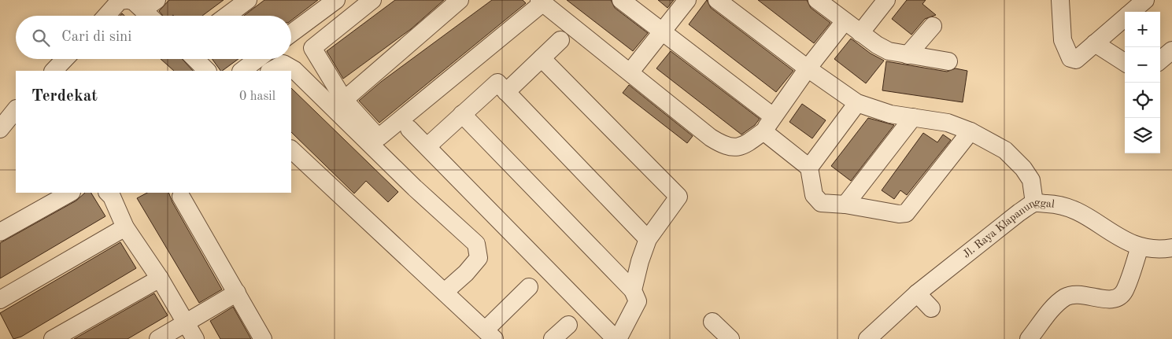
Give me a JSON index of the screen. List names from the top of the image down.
{
  "streets": {
    "street": ["Jl. Raya Klapanunggal"]
  },
  "page": {
    "map_buttons": ["+", "−"],
    "search": "Cari di sini",
    "heading": ["Terdekat", "0 hasil"]
  }
}
